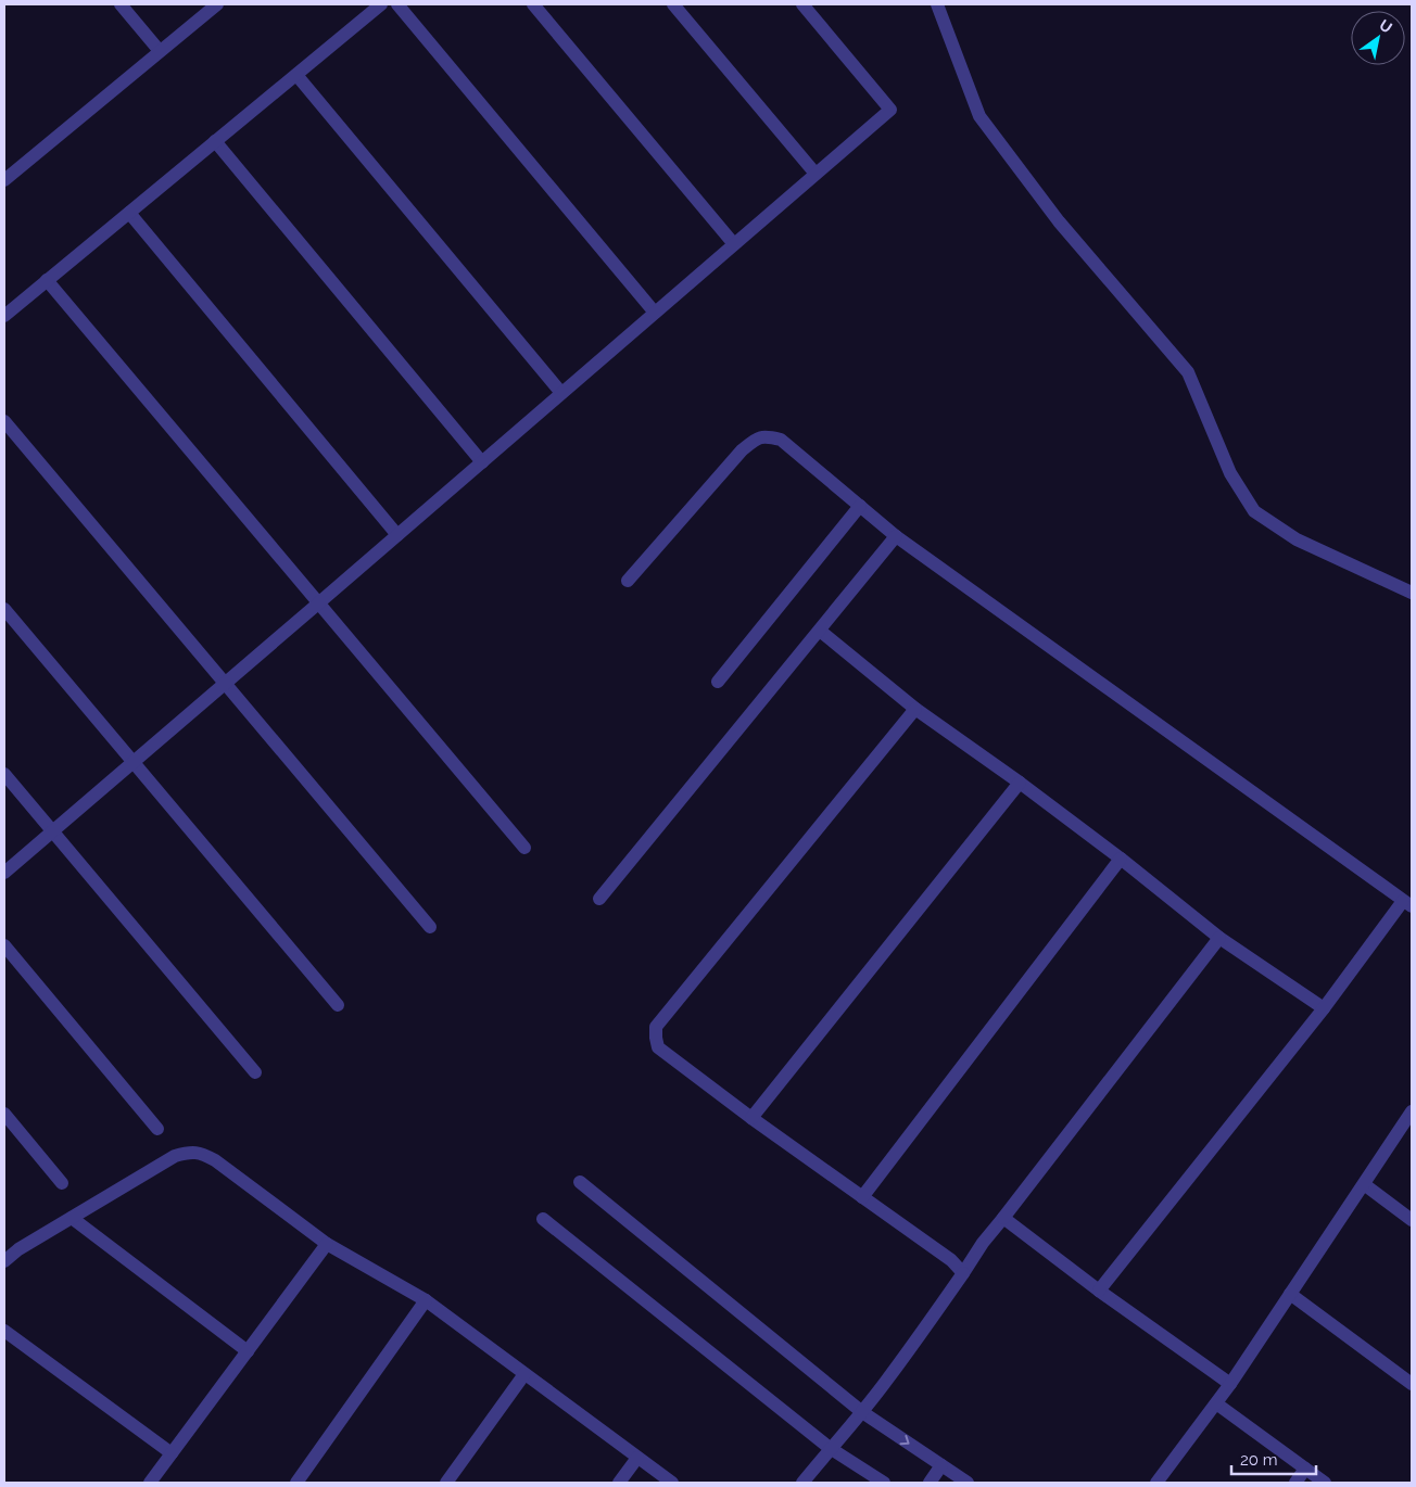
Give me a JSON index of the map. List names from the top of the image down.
{
  "scale_bar": "20 m",
  "north": "top right"
}
